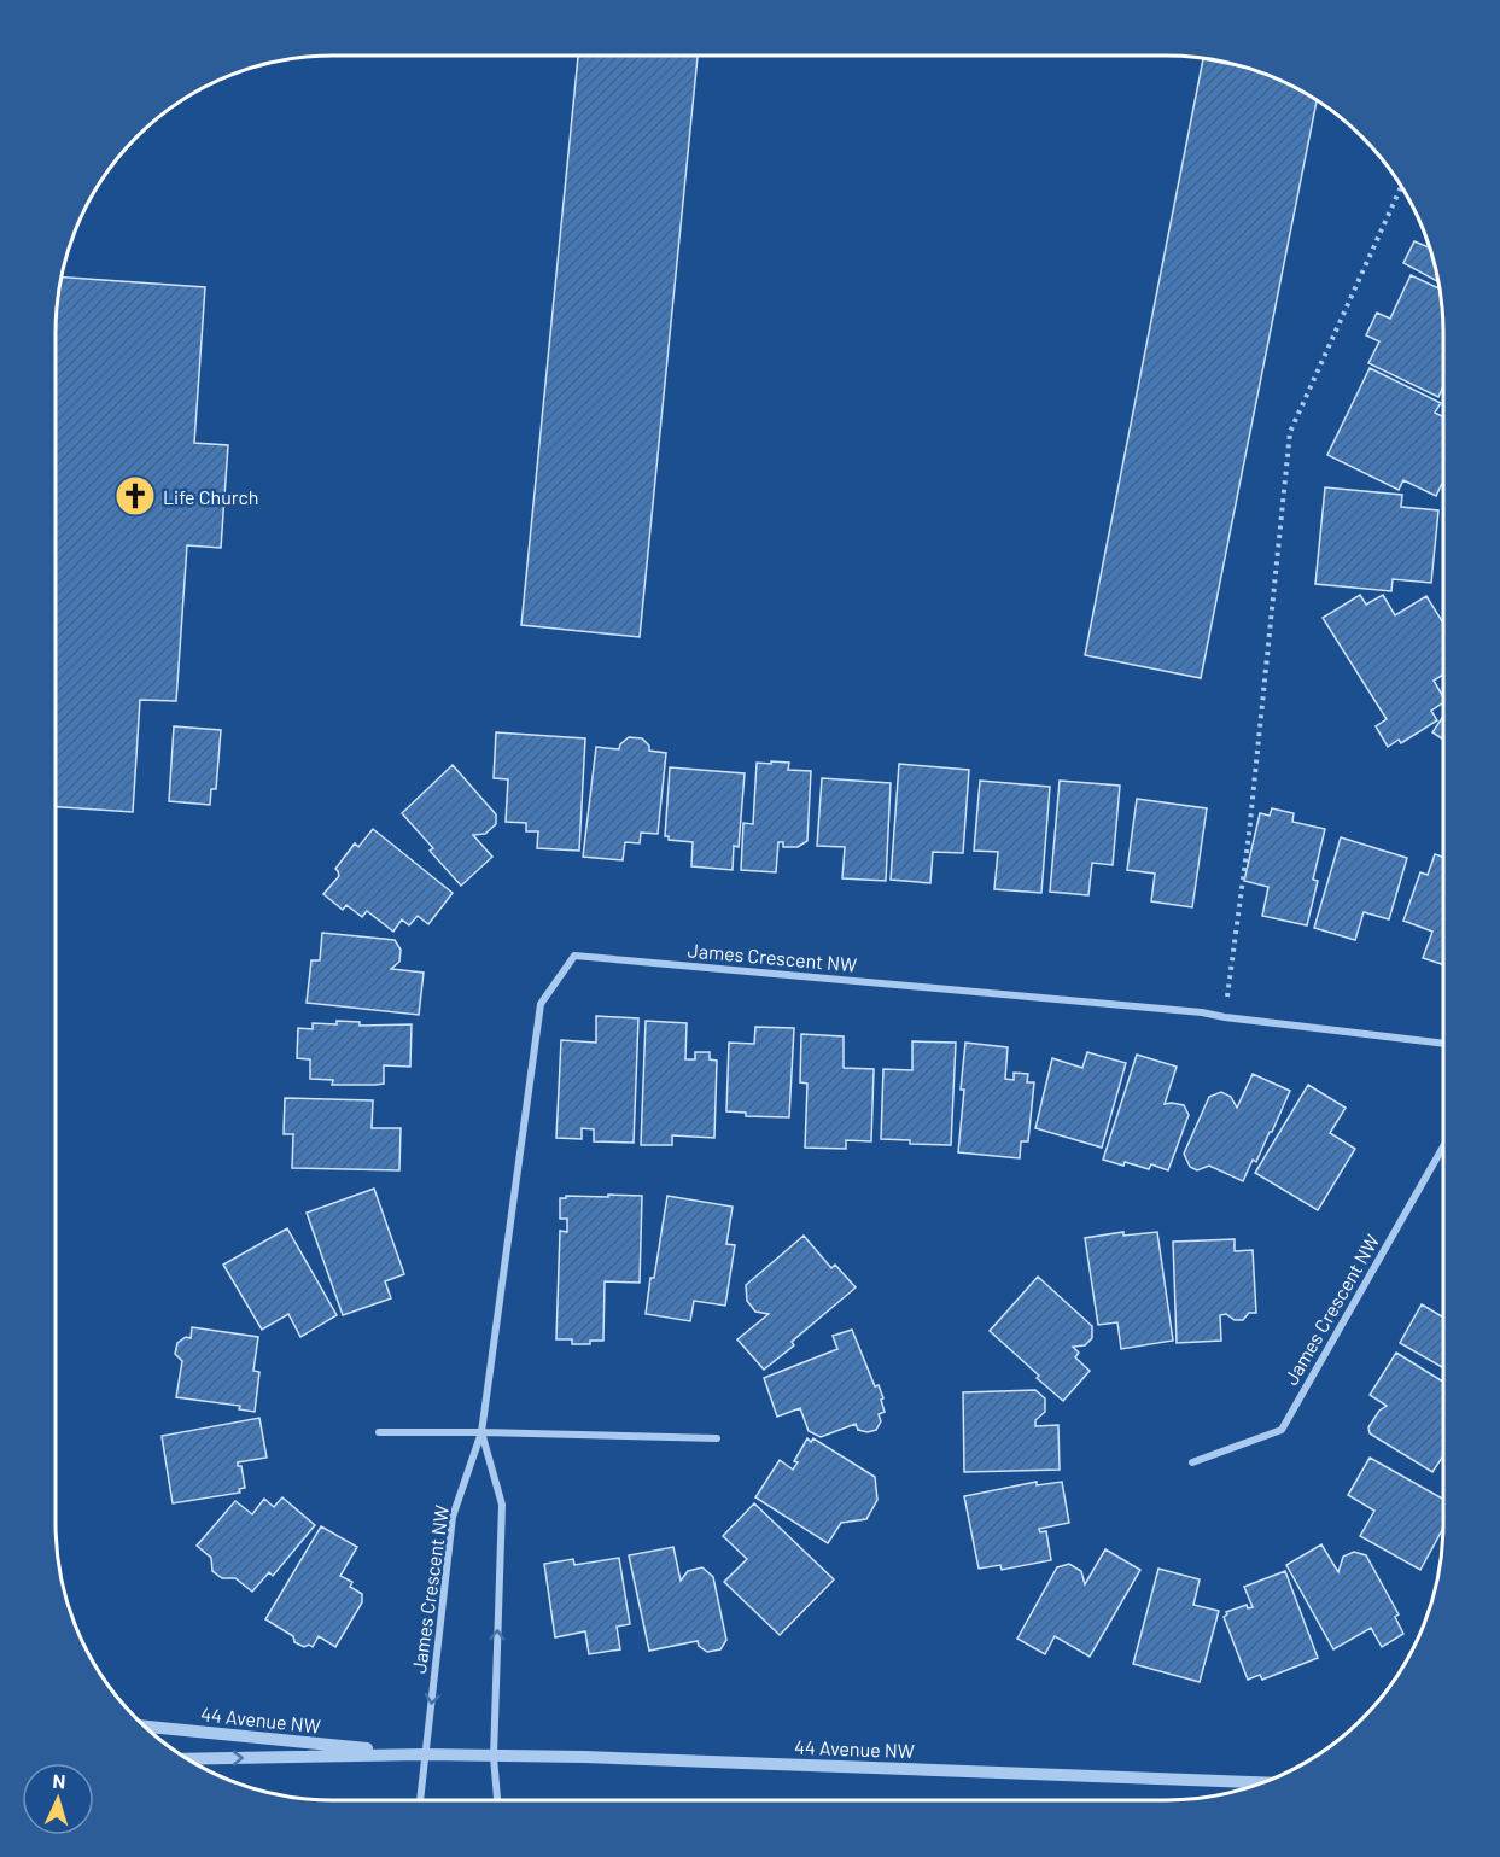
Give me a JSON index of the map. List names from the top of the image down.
{
  "streets": {
    "street": ["James Crescent NW", "44 Avenue NW"]
  },
  "crossings": [
    ["James Crescent NW", "44 Avenue NW"]
  ],
  "places": {
    "church": ["Life Church"]
  },
  "north": "top"
}
